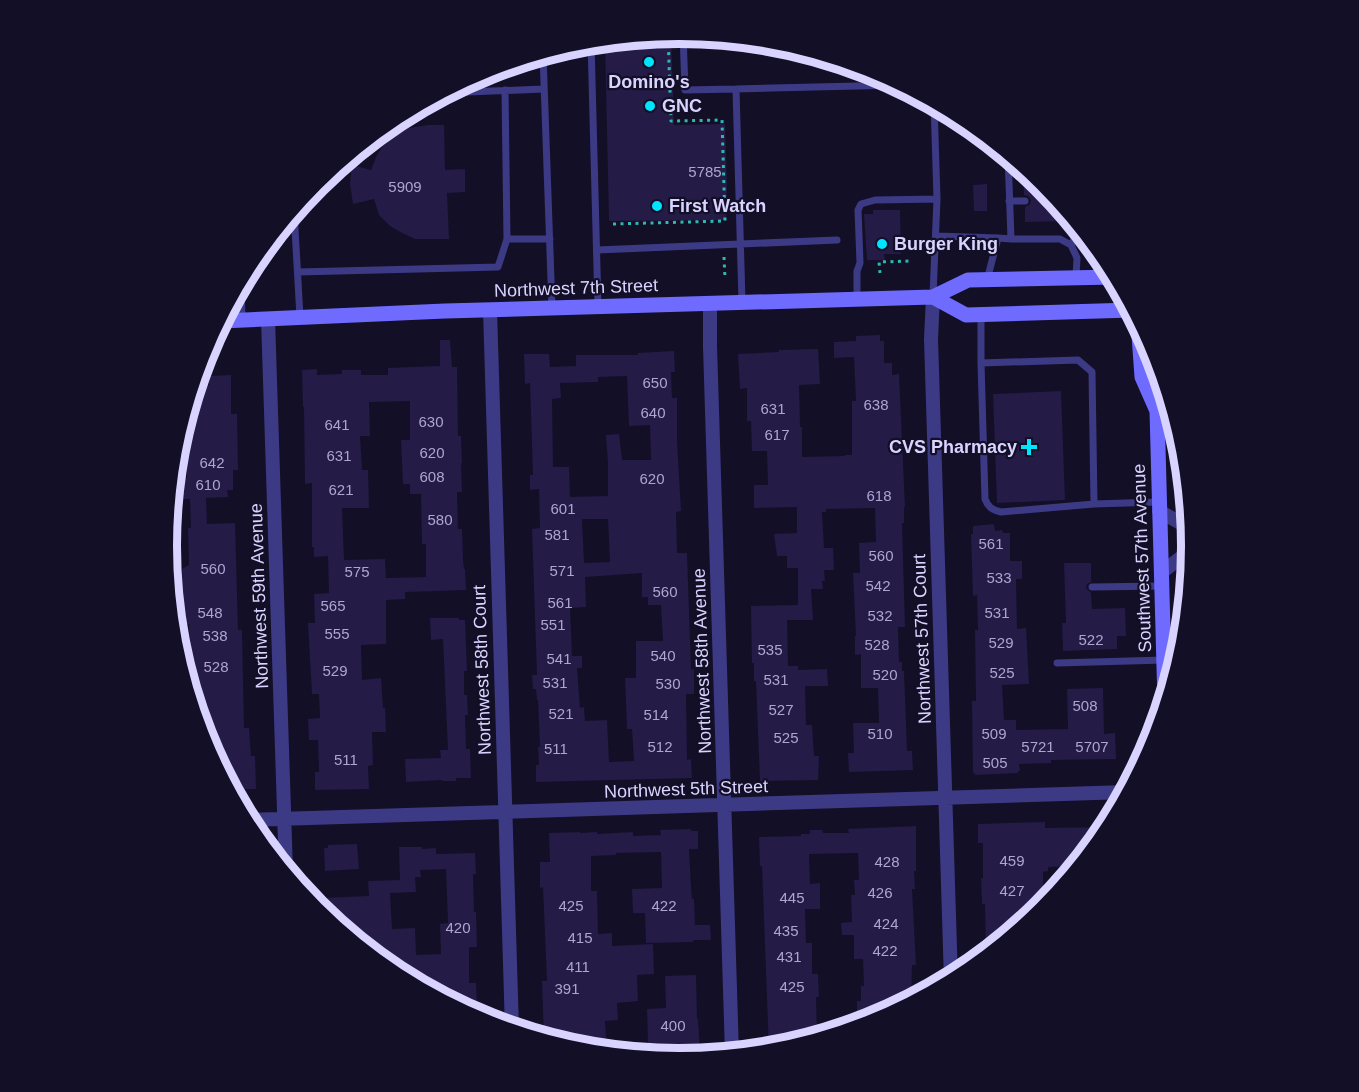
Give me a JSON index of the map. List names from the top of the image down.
{
  "streets": {
    "main road": ["Northwest 7th Street", "Southwest 57th Avenue"],
    "street": [
      "Northwest 59th Avenue",
      "Northwest 57th Court",
      "Northwest 58th Avenue",
      "Northwest 58th Court",
      "Northwest 5th Street"
    ]
  },
  "crossings": [
    ["Northwest 7th Street", "Northwest 59th Avenue"],
    ["Northwest 7th Street", "Northwest 57th Court"],
    ["Northwest 7th Street", "Northwest 58th Avenue"],
    ["Northwest 7th Street", "Northwest 58th Court"],
    ["Northwest 59th Avenue", "Northwest 5th Street"],
    ["Northwest 57th Court", "Northwest 5th Street"],
    ["Northwest 58th Avenue", "Northwest 5th Street"],
    ["Northwest 58th Court", "Northwest 5th Street"]
  ],
  "places": {
    "other": [
      "Domino's",
      "GNC",
      "First Watch",
      "Burger King"
    ],
    "health": ["CVS Pharmacy"]
  },
  "house_numbers": [
    "5785",
    "5909",
    "650",
    "638",
    "631",
    "640",
    "630",
    "641",
    "617",
    "620",
    "631",
    "642",
    "608",
    "620",
    "610",
    "621",
    "618",
    "601",
    "580",
    "581",
    "561",
    "560",
    "560",
    "571",
    "575",
    "533",
    "542",
    "560",
    "561",
    "565",
    "548",
    "531",
    "532",
    "551",
    "555",
    "538",
    "522",
    "529",
    "528",
    "535",
    "540",
    "541",
    "528",
    "529",
    "525",
    "520",
    "531",
    "531",
    "530",
    "508",
    "527",
    "521",
    "514",
    "510",
    "509",
    "525",
    "512",
    "5721",
    "5707",
    "511",
    "511",
    "505",
    "459",
    "428",
    "427",
    "426",
    "445",
    "425",
    "422",
    "424",
    "420",
    "435",
    "415",
    "422",
    "431",
    "411",
    "425",
    "391",
    "400"
  ]
}
